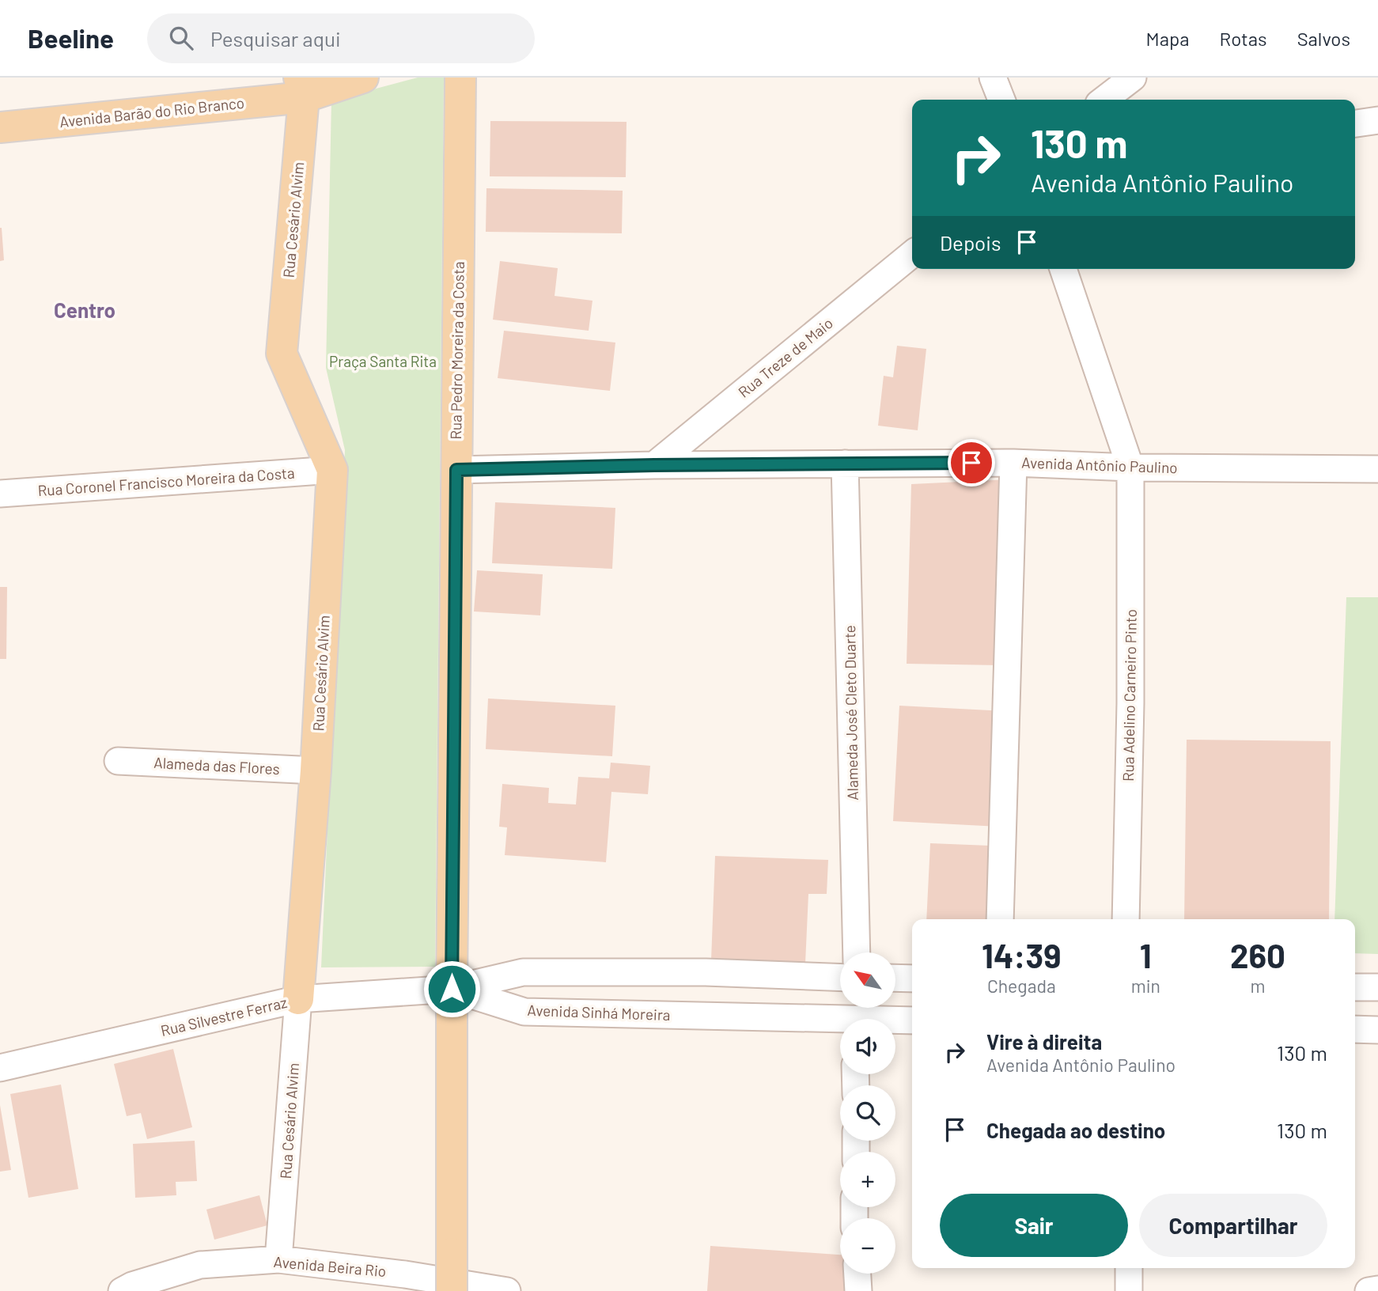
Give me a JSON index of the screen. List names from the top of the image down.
{
  "streets": {
    "main road": ["Avenida Barão do Rio Branco", "Rua Cesário Alvim", "Rua Pedro Moreira da Costa"],
    "street": [
      "Rua Treze de Maio",
      "Avenida Antônio Paulino",
      "Rua Coronel Francisco Moreira da Costa",
      "Rua Adelino Carneiro Pinto",
      "Alameda José Cleto Duarte",
      "Alameda das Flores",
      "Avenida Sinhá Moreira",
      "Rua Silvestre Ferraz",
      "Avenida Beira Rio"
    ]
  },
  "crossings": [
    ["Avenida Barão do Rio Branco", "Rua Cesário Alvim"],
    ["Rua Cesário Alvim", "Rua Coronel Francisco Moreira da Costa"],
    ["Rua Cesário Alvim", "Alameda das Flores"],
    ["Rua Cesário Alvim", "Rua Silvestre Ferraz"],
    ["Rua Cesário Alvim", "Avenida Beira Rio"],
    ["Rua Pedro Moreira da Costa", "Avenida Antônio Paulino"],
    ["Rua Pedro Moreira da Costa", "Avenida Sinhá Moreira"],
    ["Rua Pedro Moreira da Costa", "Rua Silvestre Ferraz"],
    ["Rua Treze de Maio", "Avenida Antônio Paulino"],
    ["Avenida Antônio Paulino", "Rua Adelino Carneiro Pinto"],
    ["Avenida Antônio Paulino", "Alameda José Cleto Duarte"],
    ["Avenida Sinhá Moreira", "Rua Silvestre Ferraz"]
  ],
  "districts": ["Centro"],
  "parks": ["Praça Santa Rita"],
  "north": "top left",
  "page": {
    "header": "Beeline",
    "search": "Pesquisar aqui",
    "nav": ["Mapa", "Rotas", "Salvos"],
    "turn": ["130 m", "Avenida Antônio Paulino"],
    "then": "Depois",
    "eta": [
      "14:39",
      "Chegada",
      "1",
      "min",
      "260",
      "m"
    ],
    "map_buttons": ["+", "−"],
    "list": [
      {
        "name": "Vire à direita",
        "note": "Avenida Antônio Paulino",
        "value": "130 m"
      },
      {
        "name": "Chegada ao destino",
        "value": "130 m"
      }
    ],
    "buttons": ["Sair", "Compartilhar"]
  }
}
